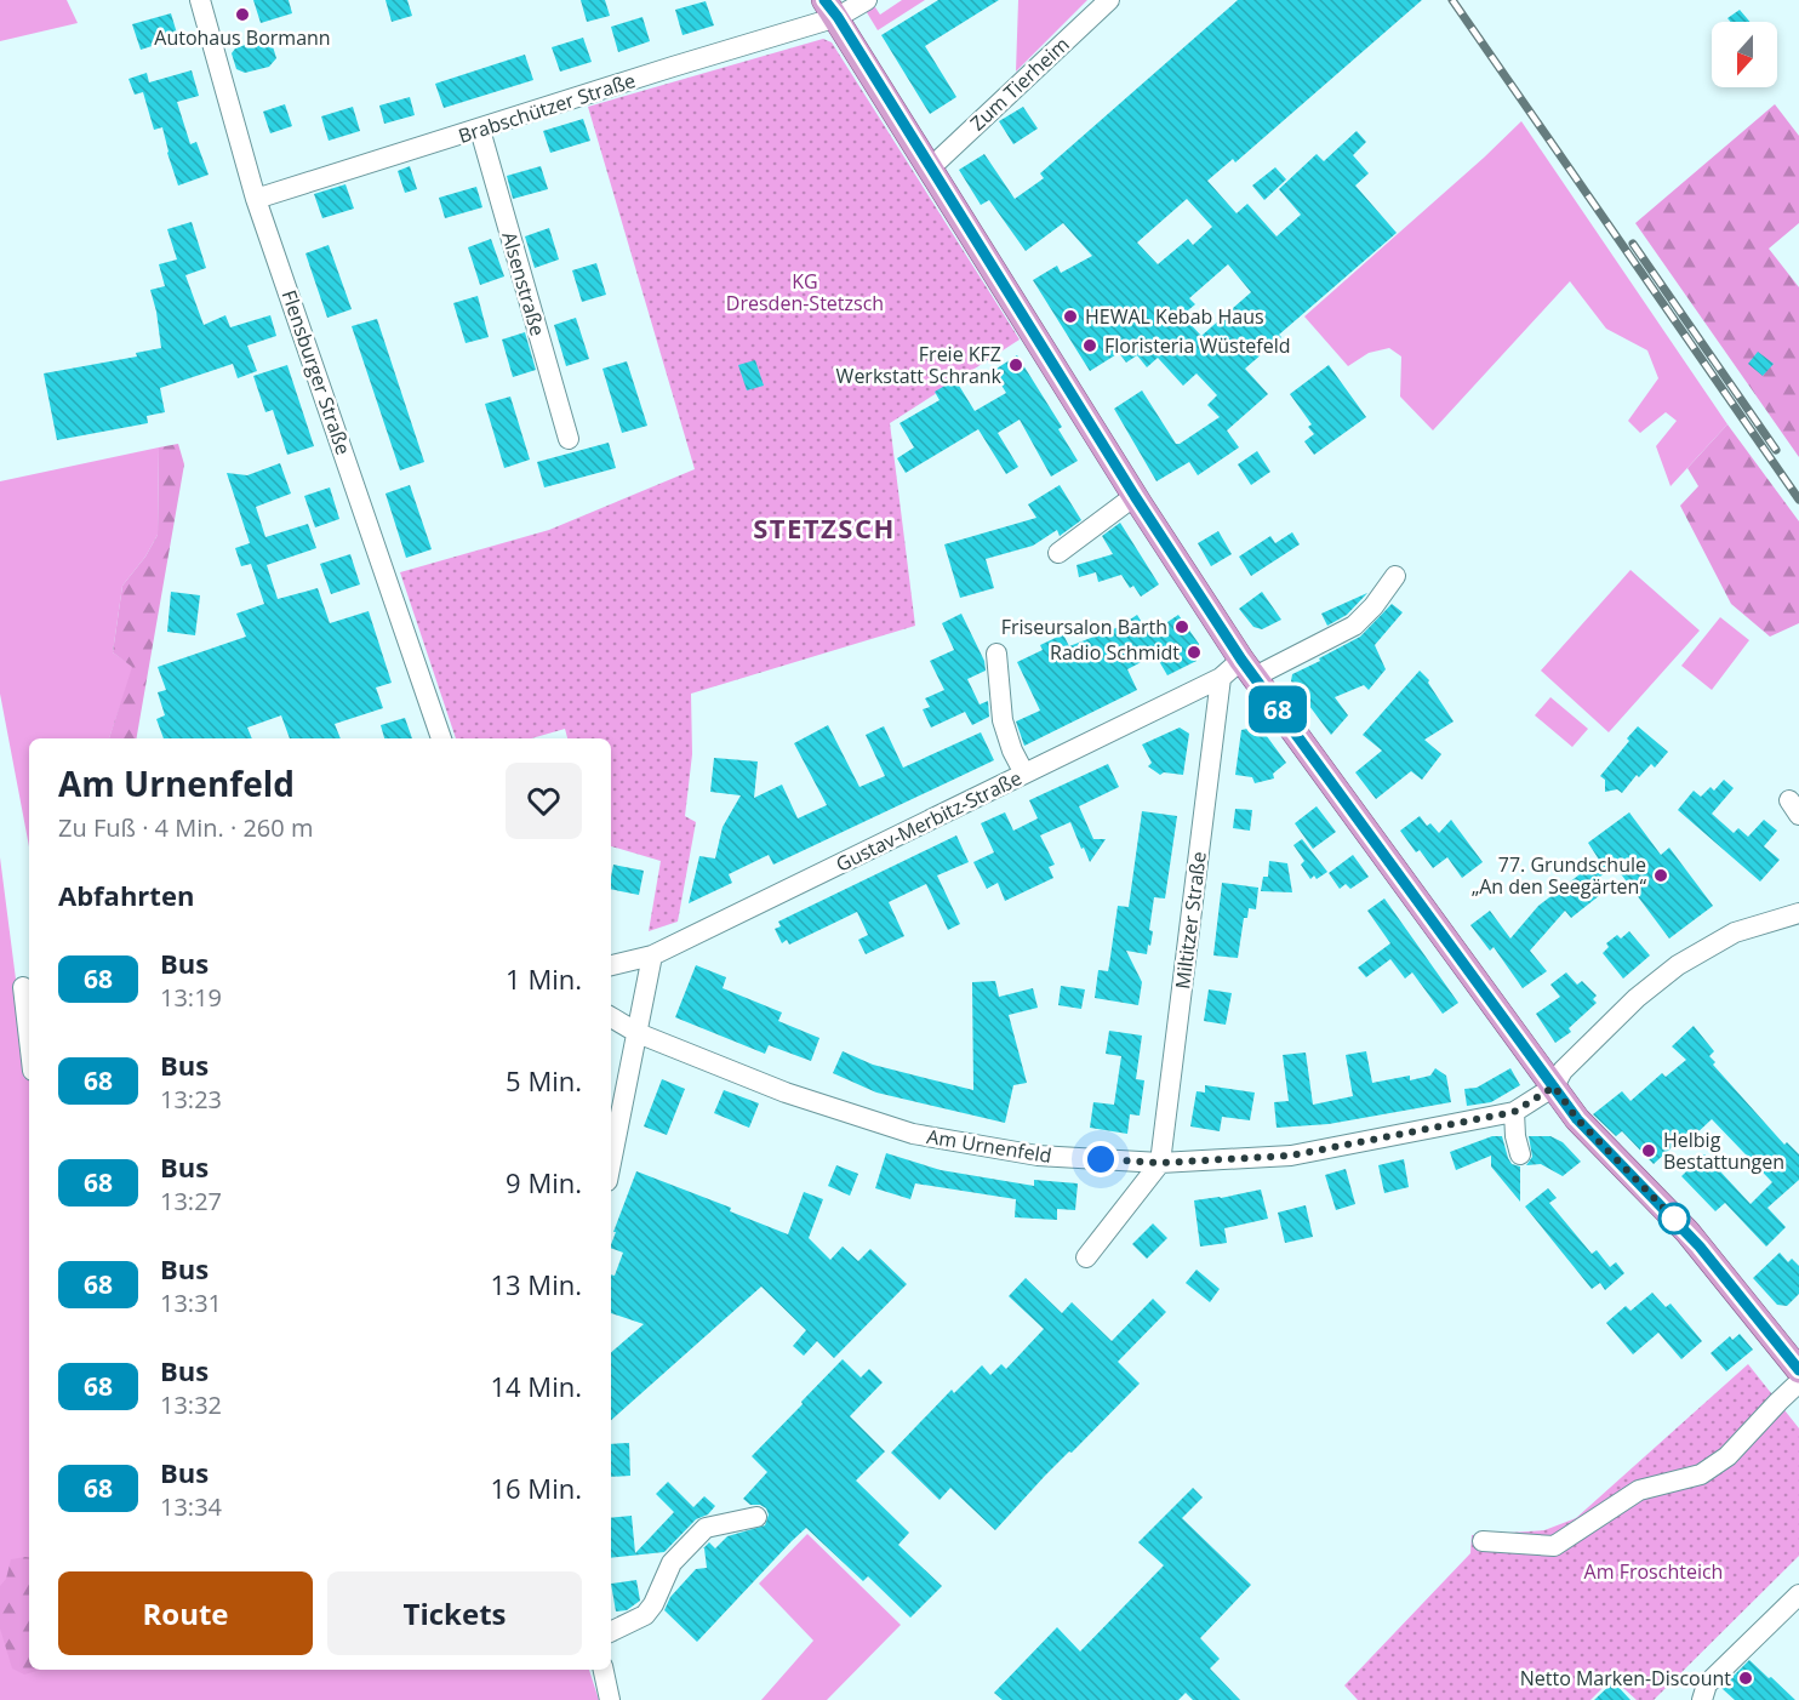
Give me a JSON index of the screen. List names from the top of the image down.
{
  "streets": {
    "street": [
      "Zum Tierheim",
      "Brabschützer Straße",
      "Alsenstraße",
      "Flensburger Straße",
      "Gustav-Merbitz-Straße",
      "Miltitzer Straße",
      "Am Urnenfeld"
    ]
  },
  "crossings": [
    ["Brabschützer Straße", "Alsenstraße"],
    ["Brabschützer Straße", "Flensburger Straße"],
    ["Gustav-Merbitz-Straße", "Miltitzer Straße"],
    ["Miltitzer Straße", "Am Urnenfeld"]
  ],
  "districts": ["STETZSCH"],
  "parks": ["KG Dresden-Stetzsch", "Am Froschteich"],
  "places": [
    "Autohaus Bormann",
    "HEWAL Kebab Haus",
    "Floristeria Wüstefeld",
    "Freie KFZ Werkstatt Schrank",
    "Friseursalon Barth",
    "Radio Schmidt",
    "77. Grundschule „An den Seegärten“",
    "Helbig Bestattungen",
    "Netto Marken-Discount"
  ],
  "lines": ["bus line 68"],
  "north": "bottom",
  "page": {
    "on_map": "68",
    "heading": [
      ["Am Urnenfeld", "Zu Fuß · 4 Min. · 260 m"],
      "Abfahrten"
    ],
    "list": [
      {
        "mark": "68",
        "name": "Bus",
        "note": "13:19",
        "value": "1 Min."
      },
      {
        "mark": "68",
        "name": "Bus",
        "note": "13:23",
        "value": "5 Min."
      },
      {
        "mark": "68",
        "name": "Bus",
        "note": "13:27",
        "value": "9 Min."
      },
      {
        "mark": "68",
        "name": "Bus",
        "note": "13:31",
        "value": "13 Min."
      },
      {
        "mark": "68",
        "name": "Bus",
        "note": "13:32",
        "value": "14 Min."
      },
      {
        "mark": "68",
        "name": "Bus",
        "note": "13:34",
        "value": "16 Min."
      }
    ],
    "buttons": ["Route", "Tickets"]
  }
}
